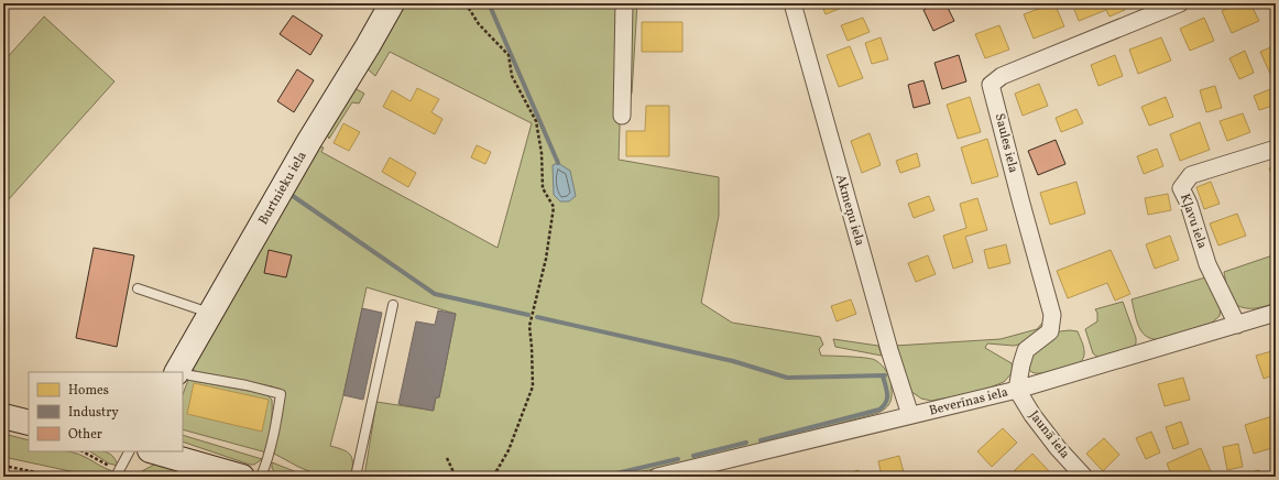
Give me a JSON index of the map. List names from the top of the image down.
{
  "streets": {
    "street": [
      "Saules iela",
      "Burtnieku iela",
      "Akmeņu iela",
      "Kļavu iela",
      "Beverīnas iela",
      "Jaunā iela"
    ]
  },
  "crossings": [
    ["Saules iela", "Beverīnas iela"],
    ["Saules iela", "Jaunā iela"],
    ["Akmeņu iela", "Beverīnas iela"],
    ["Kļavu iela", "Beverīnas iela"],
    ["Beverīnas iela", "Jaunā iela"]
  ],
  "legend": ["Homes", "Industry", "Other"]
}
